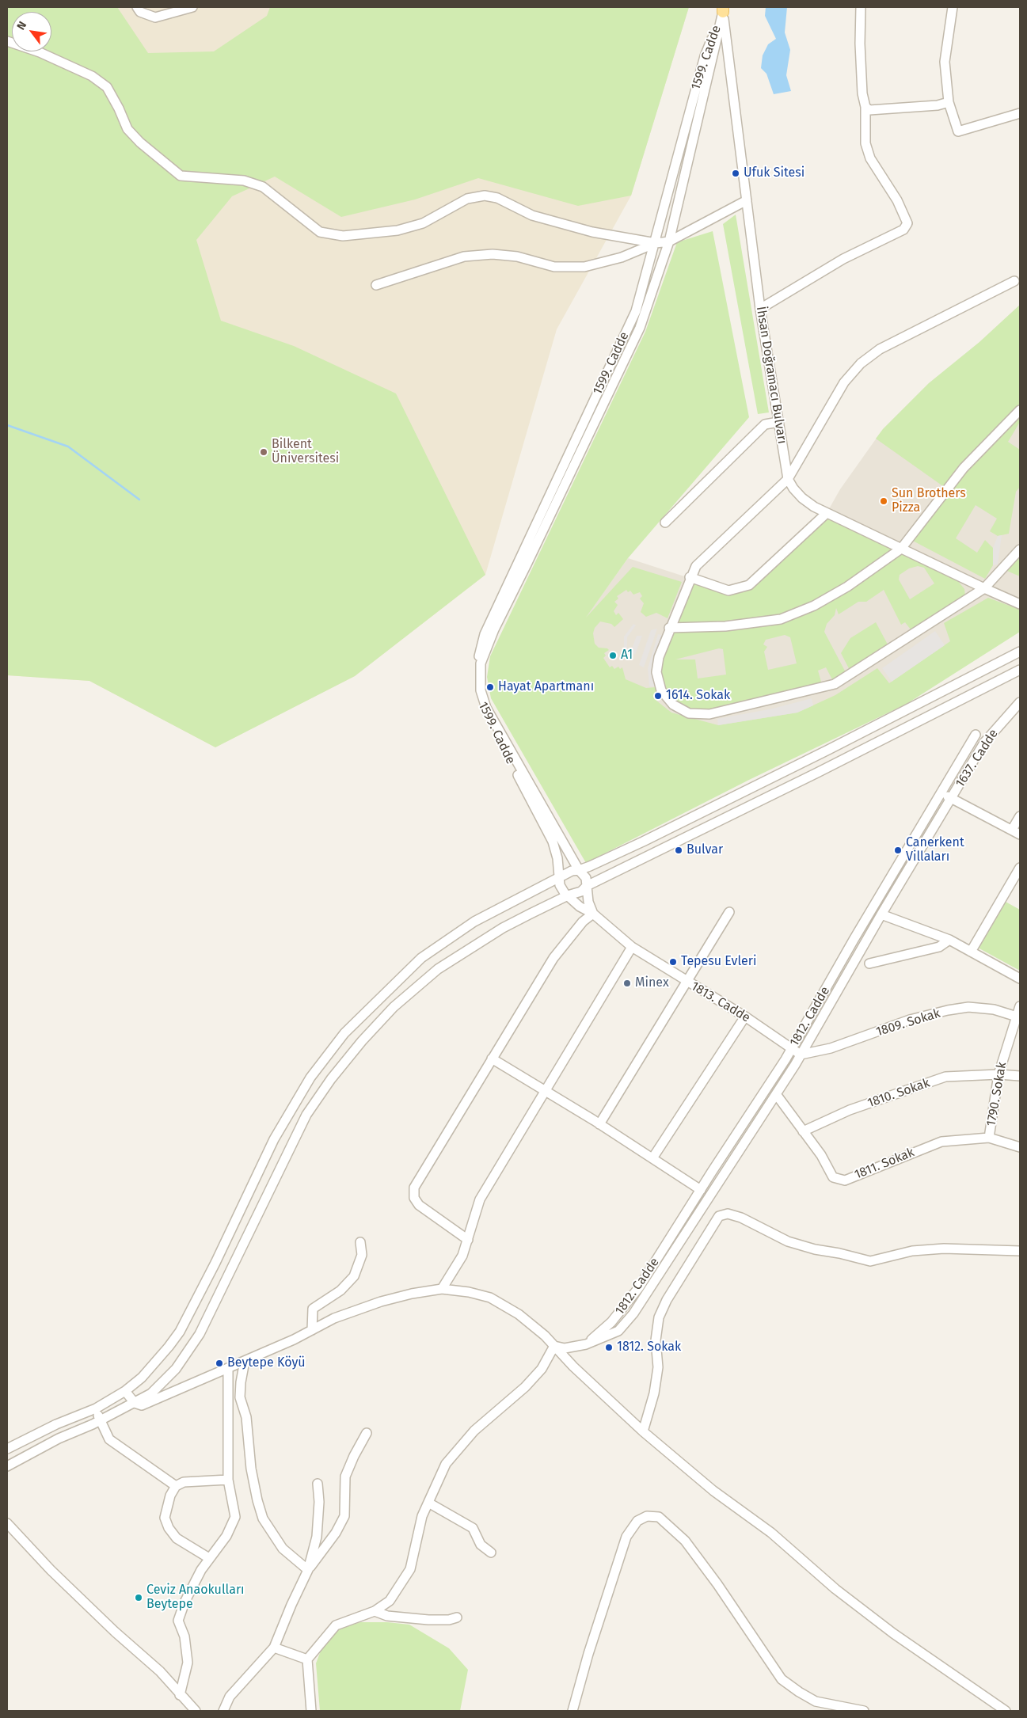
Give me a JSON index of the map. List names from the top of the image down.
{
  "streets": {
    "street": [
      "1599. Cadde",
      "İhsan Doğramacı Bulvarı",
      "1637. Cadde",
      "1813. Cadde",
      "1812. Cadde",
      "1809. Sokak",
      "1810. Sokak",
      "1790. Sokak",
      "1811. Sokak"
    ]
  },
  "crossings": [
    ["1599. Cadde", "İhsan Doğramacı Bulvarı"],
    ["1599. Cadde", "1813. Cadde"],
    ["1637. Cadde", "1812. Cadde"],
    ["1813. Cadde", "1812. Cadde"],
    ["1813. Cadde", "1809. Sokak"],
    ["1812. Cadde", "1809. Sokak"],
    ["1812. Cadde", "1811. Sokak"],
    ["1809. Sokak", "1790. Sokak"],
    ["1810. Sokak", "1790. Sokak"],
    ["1810. Sokak", "1811. Sokak"],
    ["1790. Sokak", "1811. Sokak"]
  ],
  "places": [
    "Ufuk Sitesi",
    "Bilkent Üniversitesi",
    "Sun Brothers Pizza",
    "A1",
    "Hayat Apartmanı",
    "1614. Sokak",
    "Bulvar",
    "Canerkent Villaları",
    "Tepesu Evleri",
    "Minex",
    "1812. Sokak",
    "Beytepe Köyü",
    "Ceviz Anaokulları Beytepe"
  ],
  "north": "top left"
}
